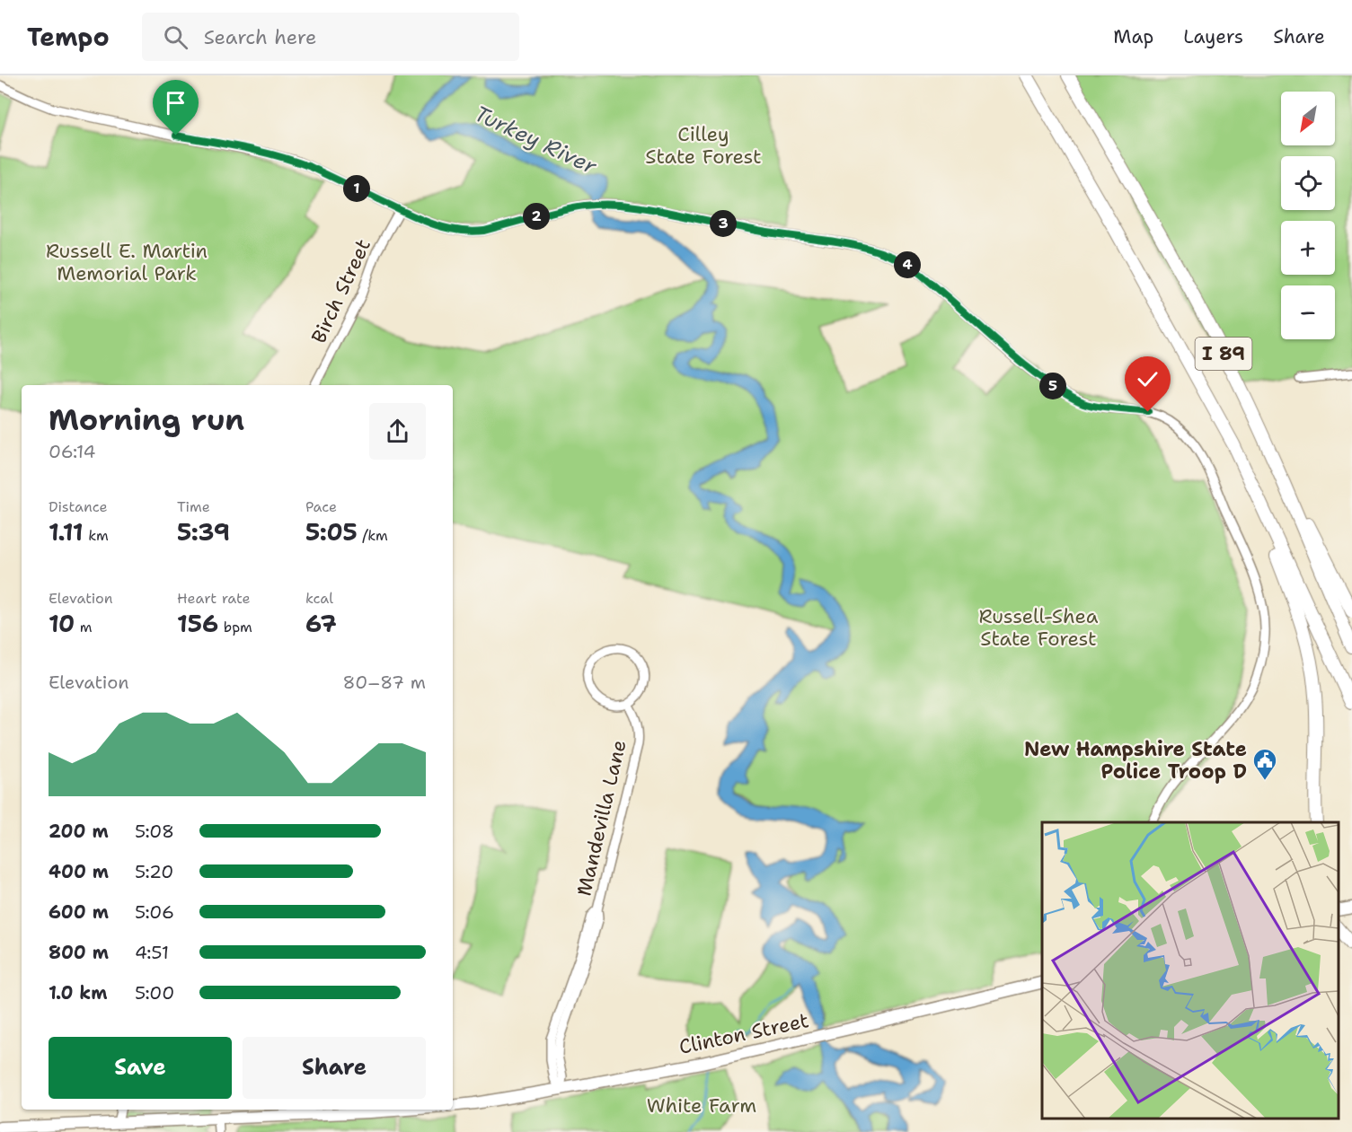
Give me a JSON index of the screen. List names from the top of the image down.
{
  "streets": {
    "highway": ["I 89"],
    "main road": ["Clinton Street"],
    "street": ["Birch Street", "Mandevilla Lane"]
  },
  "crossings": [
    ["Mandevilla Lane", "Clinton Street"]
  ],
  "water": ["Turkey River"],
  "parks": [
    "Cilley State Forest",
    "Russell E. Martin Memorial Park",
    "Russell-Shea State Forest",
    "White Farm"
  ],
  "places": {
    "public building": ["New Hampshire State Police Troop D"]
  },
  "north": "bottom left",
  "page": {
    "header": "Tempo",
    "search": "Search here",
    "nav": ["Map", "Layers", "Share"],
    "map_buttons": ["+", "−"],
    "pins": [
      "1",
      "2",
      "3",
      "4",
      "5"
    ],
    "heading": ["Morning run", "06:14"],
    "stats": [
      ["Distance", "1.11 km"],
      ["Time", "5:39"],
      ["Pace", "5:05 /km"],
      ["Elevation", "10 m"],
      ["Heart rate", "156 bpm"],
      ["kcal", "67"]
    ],
    "chart": ["Elevation", "80–87 m"],
    "list": [
      {
        "name": "200 m",
        "note": "5:08"
      },
      {
        "name": "400 m",
        "note": "5:20"
      },
      {
        "name": "600 m",
        "note": "5:06"
      },
      {
        "name": "800 m",
        "note": "4:51"
      },
      {
        "name": "1.0 km",
        "note": "5:00"
      }
    ],
    "buttons": ["Save", "Share"]
  }
}
